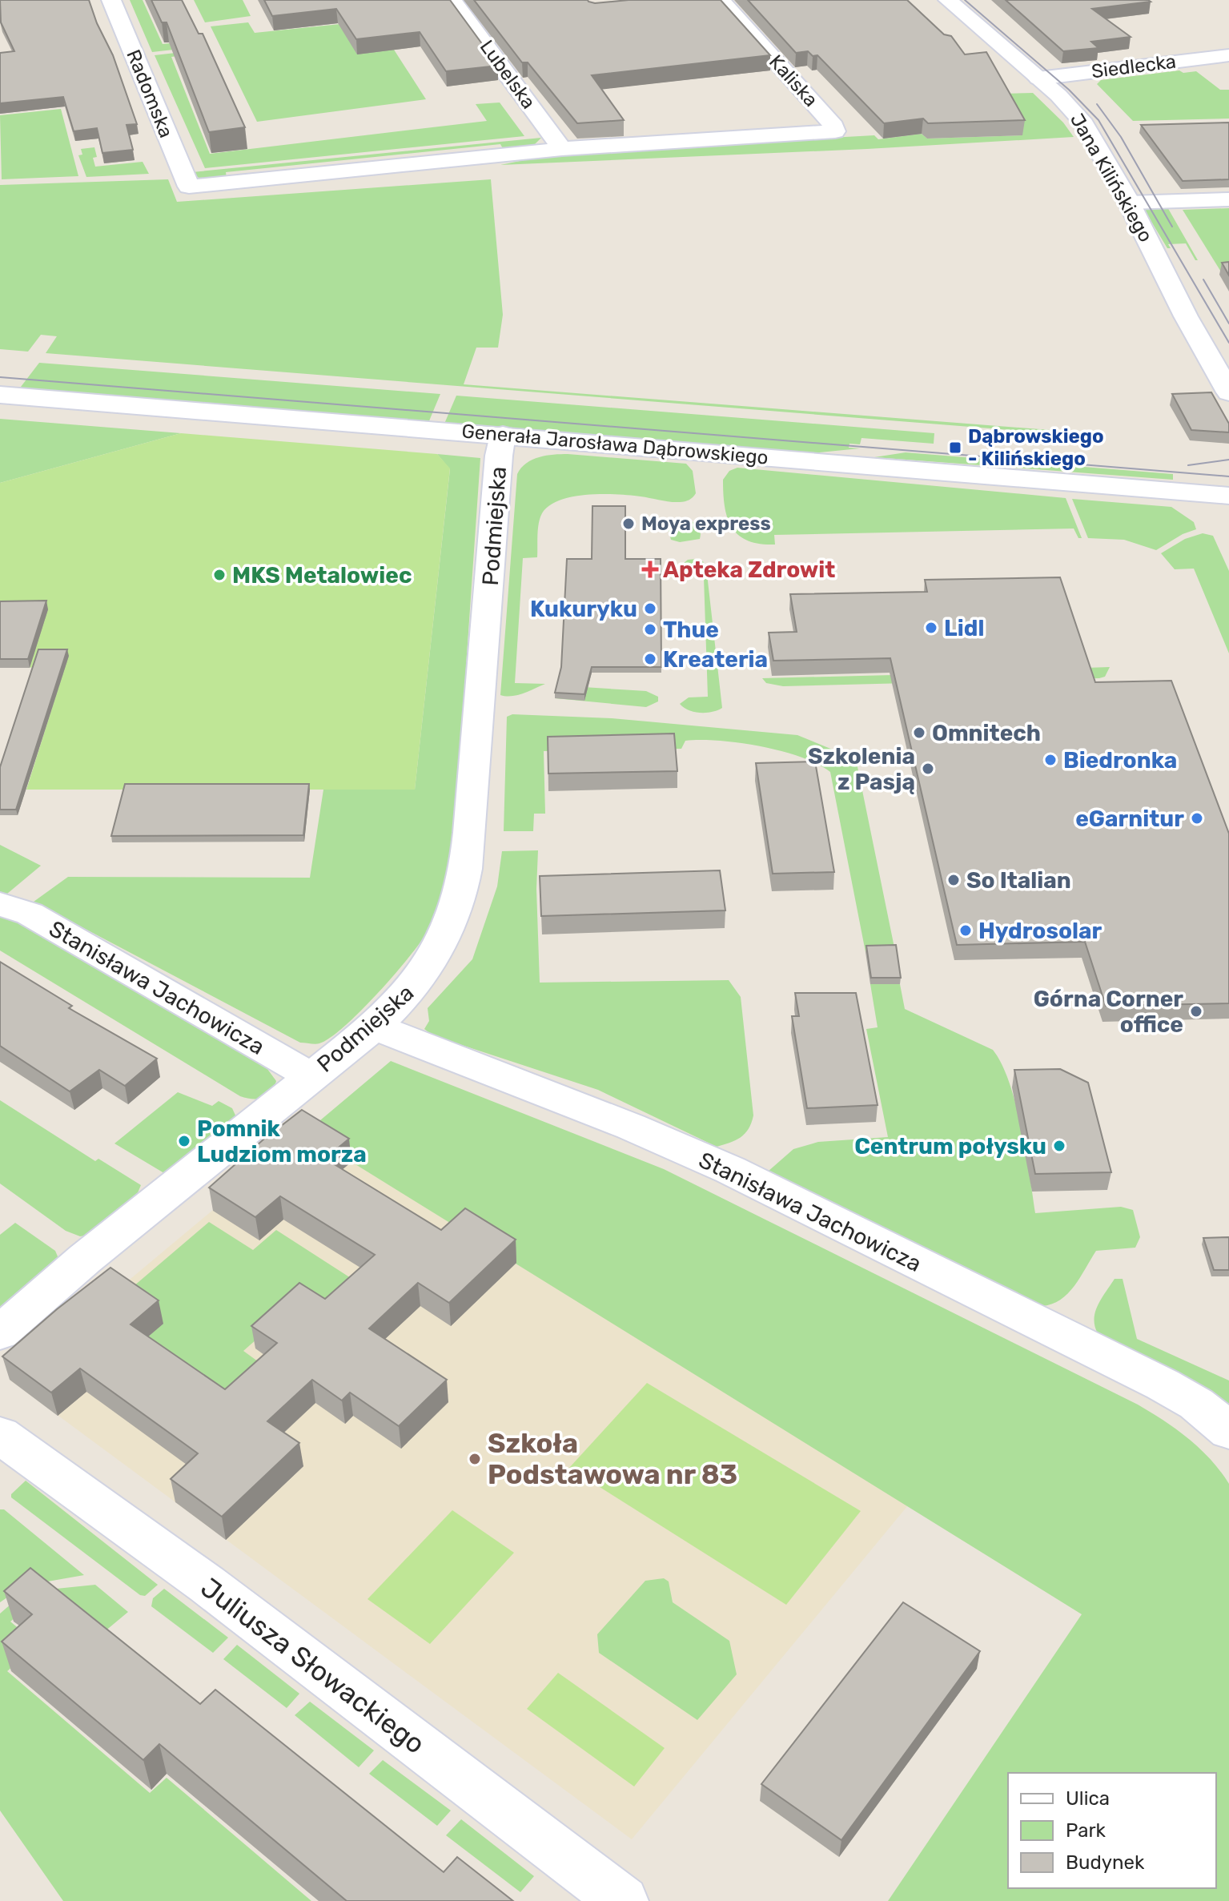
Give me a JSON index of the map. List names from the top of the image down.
{
  "streets": {
    "street": [
      "Siedlecka",
      "Lubelska",
      "Kaliska",
      "Radomska",
      "Jana Kilińskiego",
      "Generała Jarosława Dąbrowskiego",
      "Podmiejska",
      "Stanisława Jachowicza",
      "Juliusza Słowackiego"
    ]
  },
  "crossings": [
    ["Siedlecka", "Jana Kilińskiego"],
    ["Lubelska", "Kaliska"],
    ["Lubelska", "Radomska"],
    ["Kaliska", "Radomska"],
    ["Generała Jarosława Dąbrowskiego", "Podmiejska"],
    ["Podmiejska", "Stanisława Jachowicza"]
  ],
  "places": {
    "transit": ["Dąbrowskiego - Kilińskiego"],
    "other": [
      "Moya express",
      "MKS Metalowiec",
      "Kukuryku",
      "Lidl",
      "Thue",
      "Kreateria",
      "Omnitech",
      "Biedronka",
      "Szkolenia z Pasją",
      "eGarnitur",
      "So Italian",
      "Hydrosolar",
      "Górna Corner office",
      "Pomnik Ludziom morza",
      "Centrum połysku",
      "Szkoła Podstawowa nr 83"
    ],
    "health": ["Apteka Zdrowit"]
  },
  "legend": ["Ulica", "Park", "Budynek"]
}
